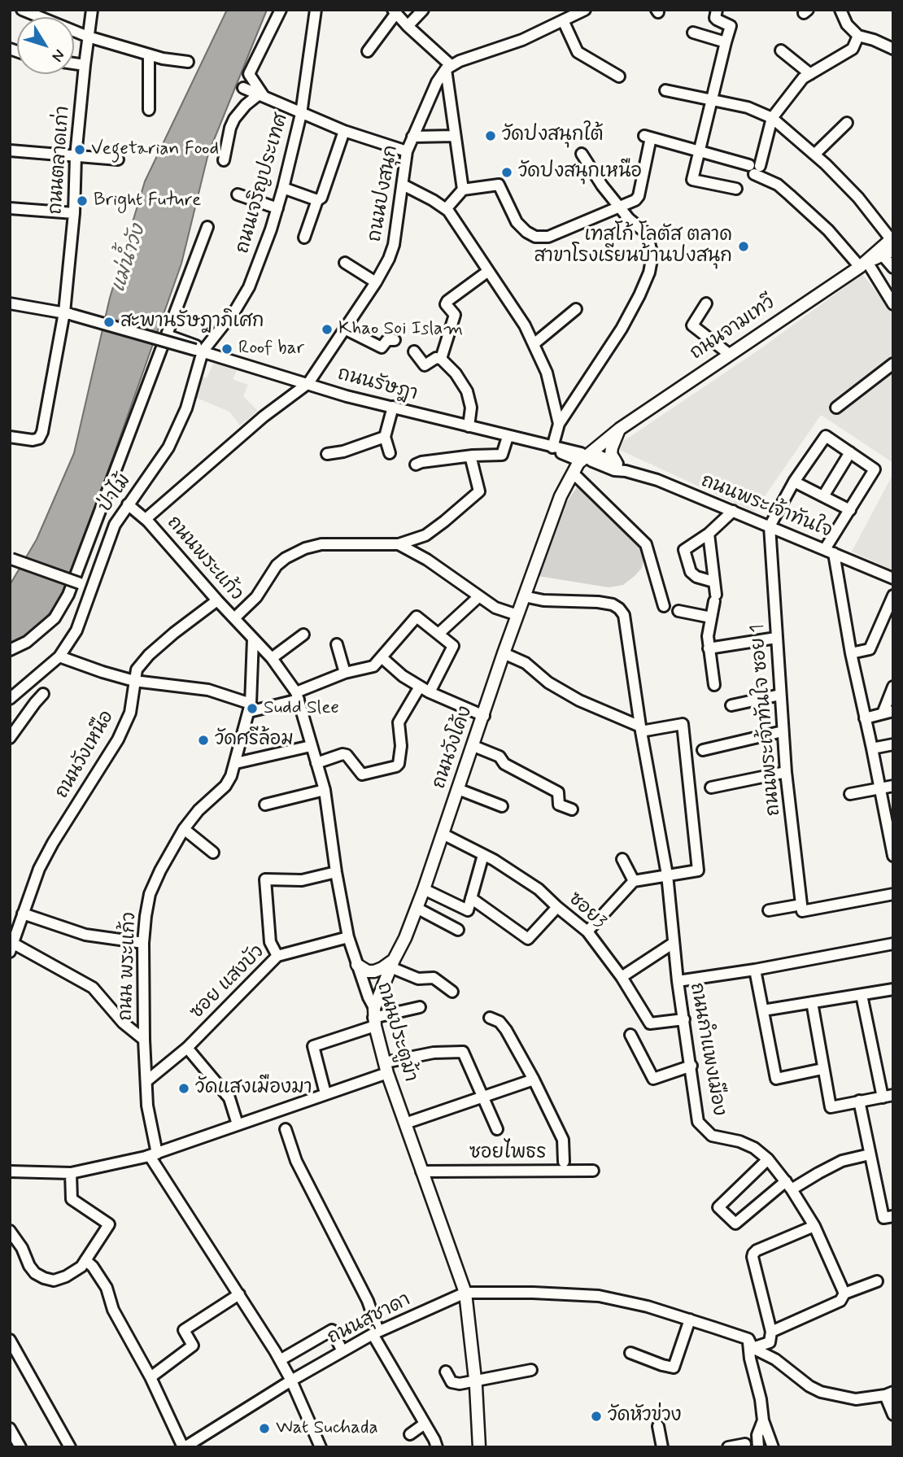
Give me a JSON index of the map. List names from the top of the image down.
{
  "streets": {
    "main road": ["ถนนจามเทวี", "ถนนวังโค้ง", "ถนนประตูม้า"],
    "street": [
      "ถนนตลาดเก่า",
      "ถนนเจริญประเทศ",
      "ถนนปงสนุก",
      "ถนนรัษฎา",
      "ป่าไม้",
      "ถนนพระเจ้าทันใจ",
      "ถนนพระแก้ว",
      "ถนนพระเจ้าทันใจ ซอย 1",
      "ถนนวังเหนือ",
      "ซอย3",
      "ถนน พระแก้ว",
      "ซอย แสงบัว",
      "ถนนกำแพงเมือง",
      "ซอยไพธร",
      "ถนนสุชาดา"
    ]
  },
  "crossings": [
    ["ถนนเจริญประเทศ", "ถนนรัษฎา"],
    ["ถนนเจริญประเทศ", "ป่าไม้"],
    ["ถนนปงสนุก", "ถนนรัษฎา"],
    ["ถนนจามเทวี", "ถนนรัษฎา"],
    ["ถนนจามเทวี", "ถนนพระเจ้าทันใจ"],
    ["ถนนจามเทวี", "ถนนวังโค้ง"],
    ["ถนนรัษฎา", "ป่าไม้"],
    ["ถนนรัษฎา", "ถนนพระเจ้าทันใจ"],
    ["ถนนรัษฎา", "ถนนวังโค้ง"],
    ["ป่าไม้", "ถนนพระแก้ว"],
    ["ถนนพระเจ้าทันใจ", "ถนนพระเจ้าทันใจ ซอย 1"],
    ["ถนนพระเจ้าทันใจ", "ถนนวังโค้ง"],
    ["ถนนพระแก้ว", "ถนนวังเหนือ"],
    ["ถนนพระแก้ว", "ถนน พระแก้ว"],
    ["ถนนพระแก้ว", "ถนนประตูม้า"],
    ["ถนนวังโค้ง", "ซอย3"],
    ["ถนนวังโค้ง", "ถนนประตูม้า"],
    ["ถนนวังโค้ง", "ถนนกำแพงเมือง"],
    ["ซอย3", "ถนนกำแพงเมือง"],
    ["ถนน พระแก้ว", "ซอย แสงบัว"],
    ["ถนน พระแก้ว", "ถนนประตูม้า"],
    ["ซอย แสงบัว", "ถนนประตูม้า"],
    ["ถนนประตูม้า", "ซอยไพธร"],
    ["ถนนประตูม้า", "ถนนสุชาดา"]
  ],
  "water": ["แม่น้ำวัง"],
  "places": [
    "วัดปงสนุกใต้",
    "Vegetarian Food",
    "วัดปงสนุกเหนือ",
    "Bright Future",
    "เทสโก้ โลตัส ตลาด สาขาโรงเรียนบ้านปงสนุก",
    "สะพานรัษฎาภิเศก",
    "Khao Soi Islam",
    "Roof bar",
    "Sudd Slee",
    "วัดศรีล้อม",
    "วัดแสงเมืองมา",
    "วัดหัวข่วง",
    "Wat Suchada"
  ],
  "north": "bottom right"
}
